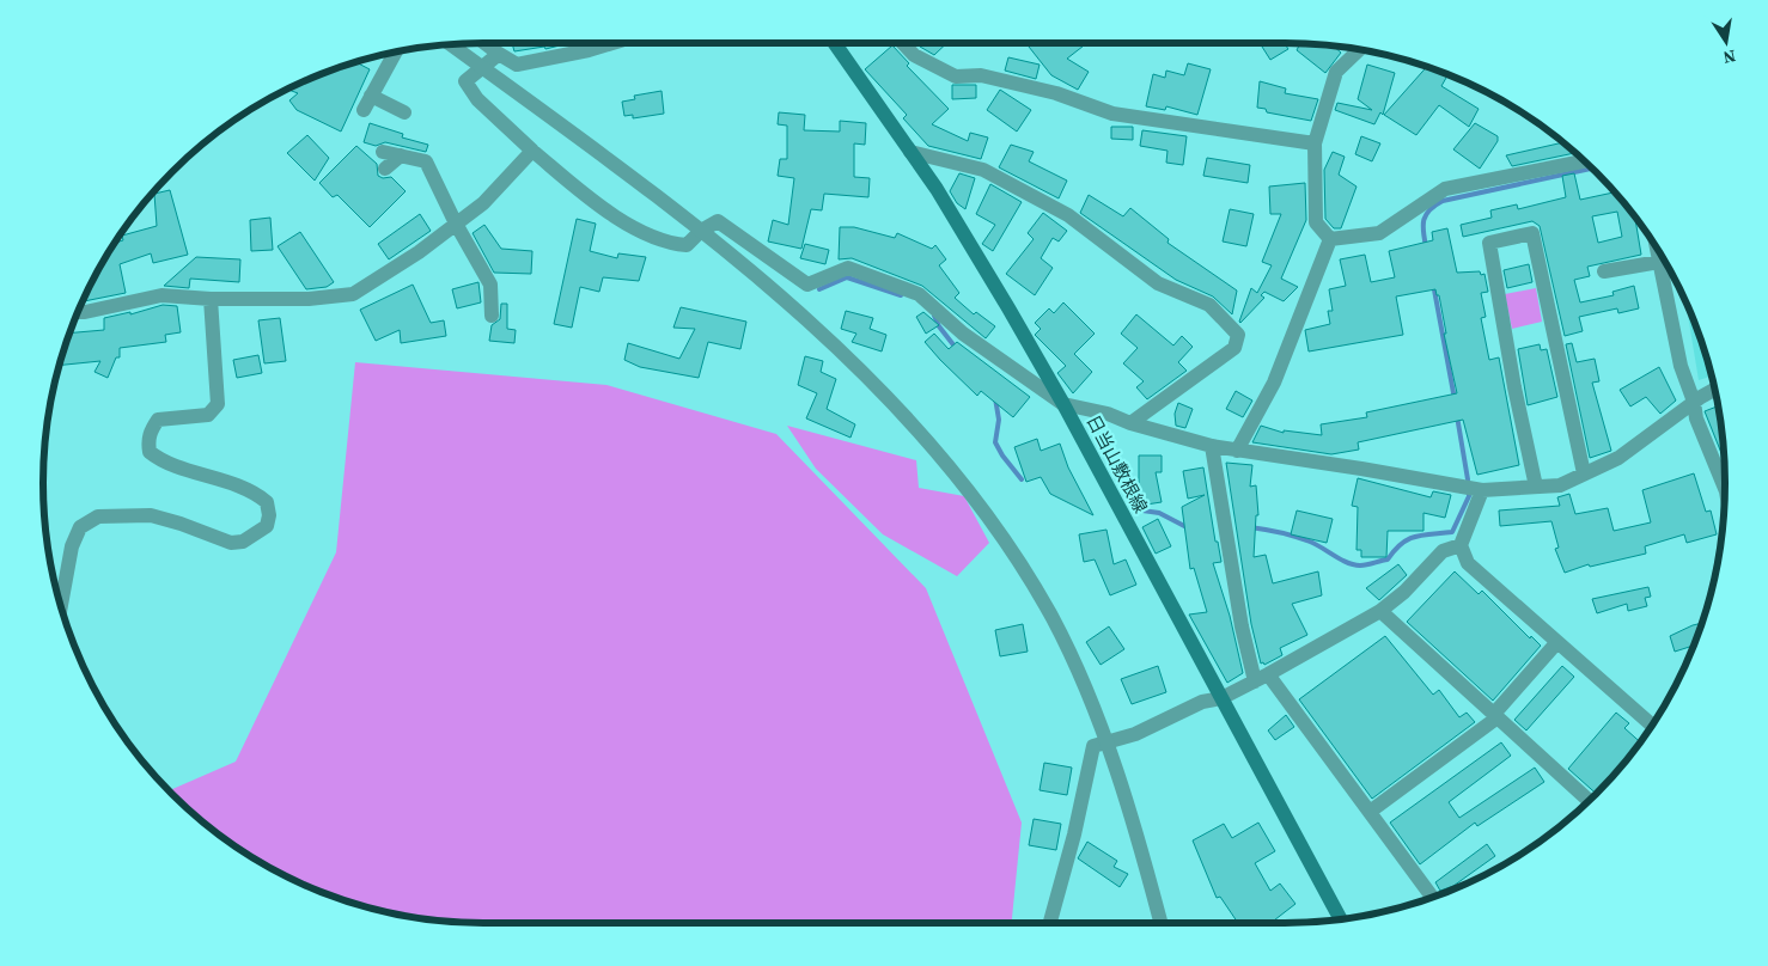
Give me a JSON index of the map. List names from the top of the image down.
{
  "streets": {
    "main road": ["日当山敷根線"]
  },
  "north": "bottom"
}
